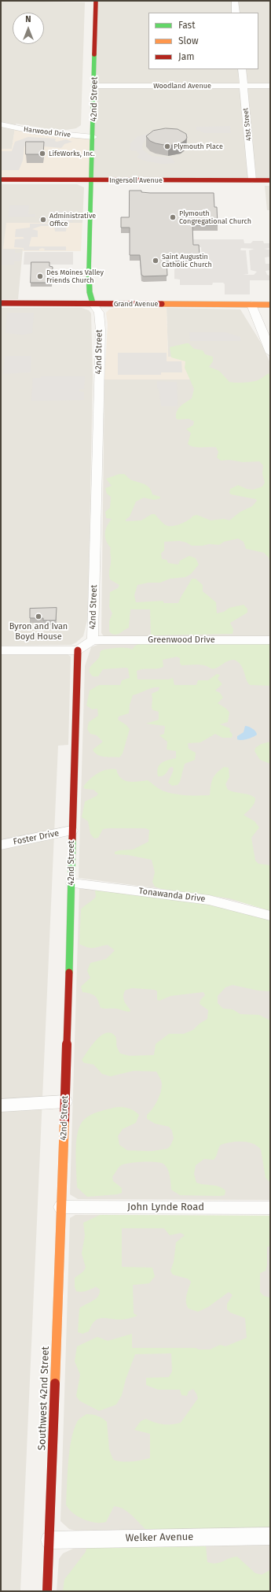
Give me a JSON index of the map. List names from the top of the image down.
{
  "streets": {
    "street": [
      "Woodland Avenue",
      "42nd Street",
      "41st Street",
      "Harwood Drive",
      "Ingersoll Avenue",
      "Grand Avenue",
      "Greenwood Drive",
      "Foster Drive",
      "Tonawanda Drive",
      "John Lynde Road",
      "Southwest 42nd Street",
      "Welker Avenue"
    ]
  },
  "crossings": [
    ["Woodland Avenue", "42nd Street"],
    ["Woodland Avenue", "41st Street"],
    ["42nd Street", "Harwood Drive"],
    ["42nd Street", "Ingersoll Avenue"],
    ["42nd Street", "Grand Avenue"],
    ["42nd Street", "Greenwood Drive"],
    ["42nd Street", "Foster Drive"],
    ["42nd Street", "Tonawanda Drive"],
    ["42nd Street", "John Lynde Road"],
    ["42nd Street", "Southwest 42nd Street"],
    ["41st Street", "Ingersoll Avenue"],
    ["John Lynde Road", "Southwest 42nd Street"],
    ["Southwest 42nd Street", "Welker Avenue"]
  ],
  "places": [
    "Plymouth Place",
    "LifeWorks, Inc.",
    "Plymouth Congregational Church",
    "Administrative Office",
    "Saint Augustin Catholic Church",
    "Des Moines Valley Friends Church",
    "Byron and Ivan Boyd House"
  ],
  "legend": ["Fast", "Slow", "Jam"],
  "north": "top"
}
